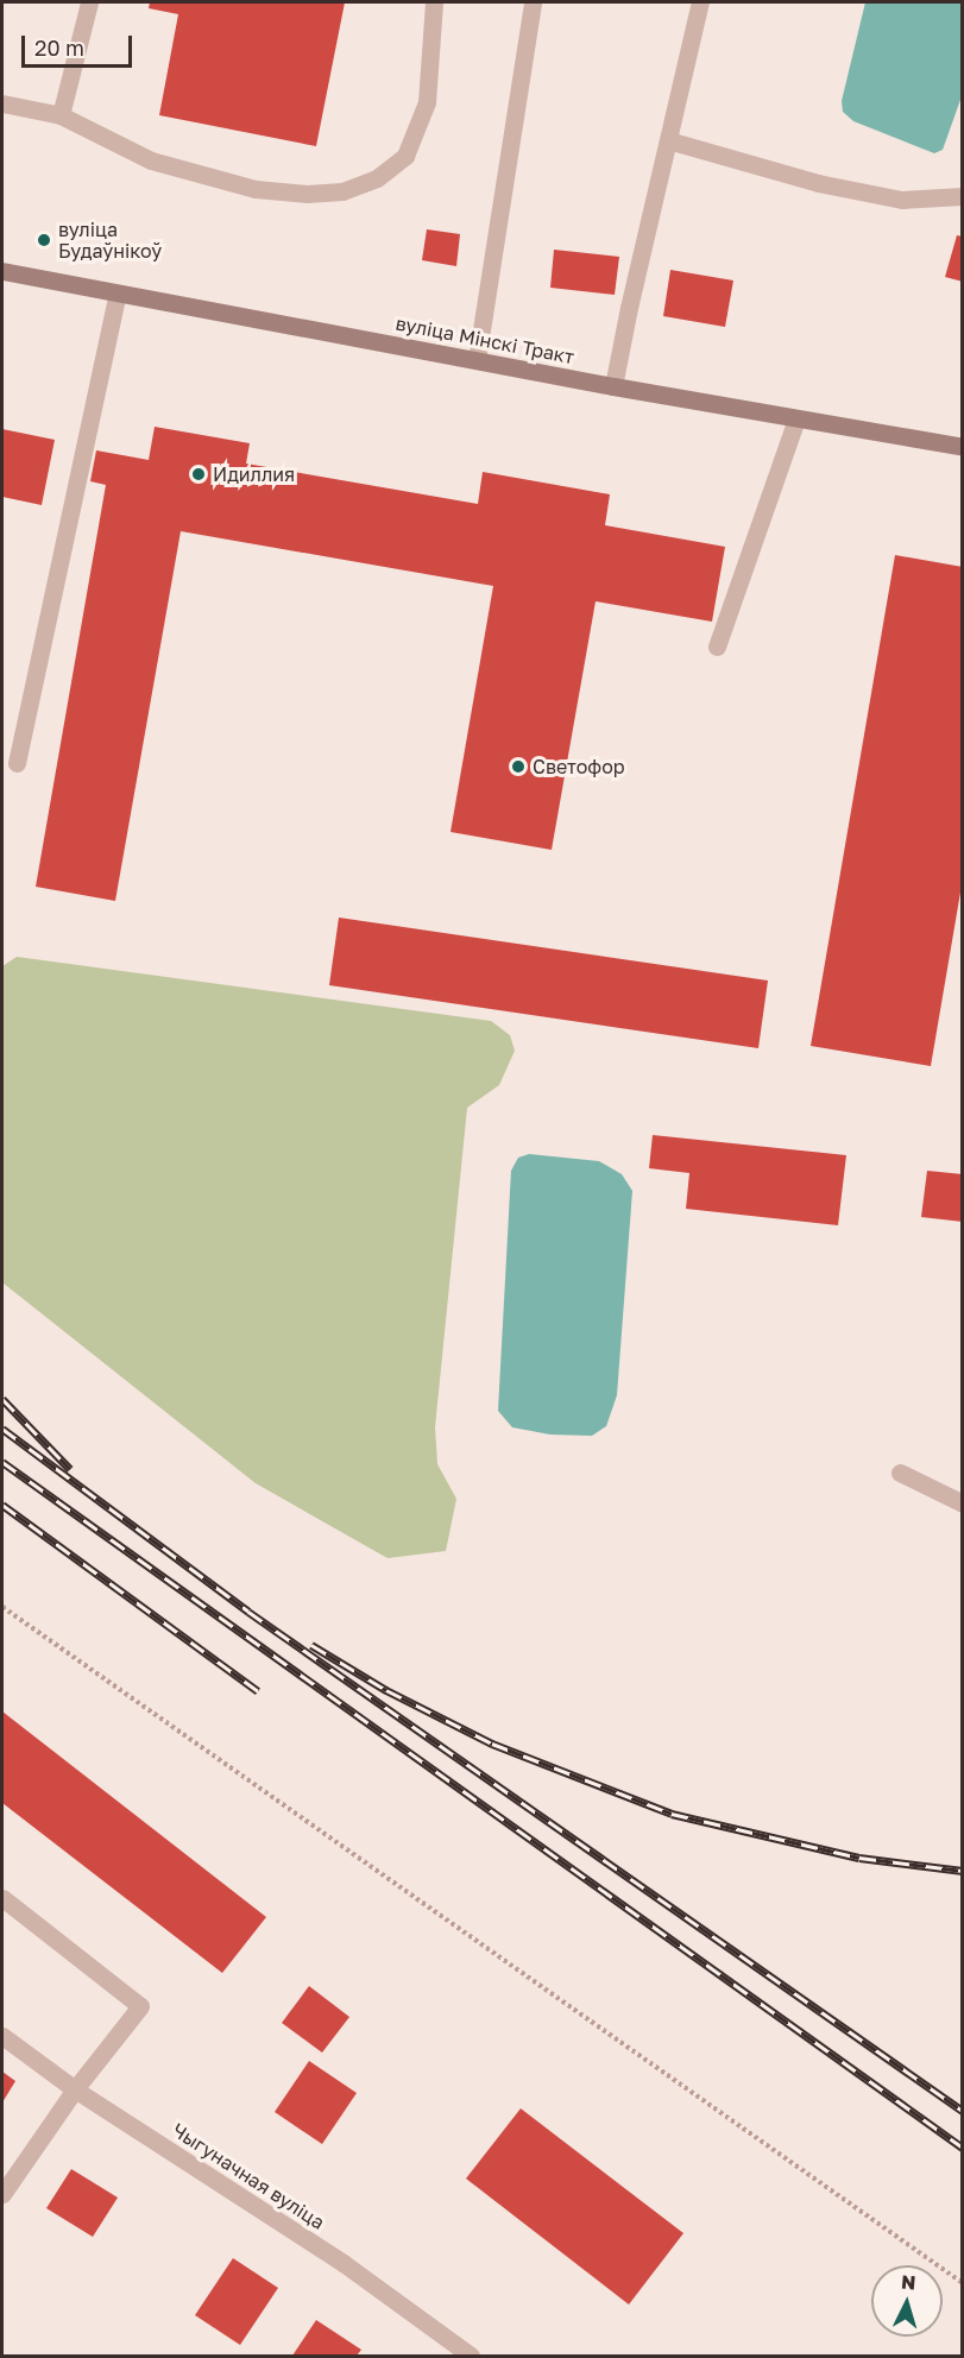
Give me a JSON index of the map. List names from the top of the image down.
{
  "streets": {
    "street": ["вуліца Мінскі Тракт", "Чыгуначная вуліца"]
  },
  "places": ["вуліца Будаўнікоў", "Идиллия", "Светофор"],
  "scale_bar": "20 m",
  "north": "top"
}
